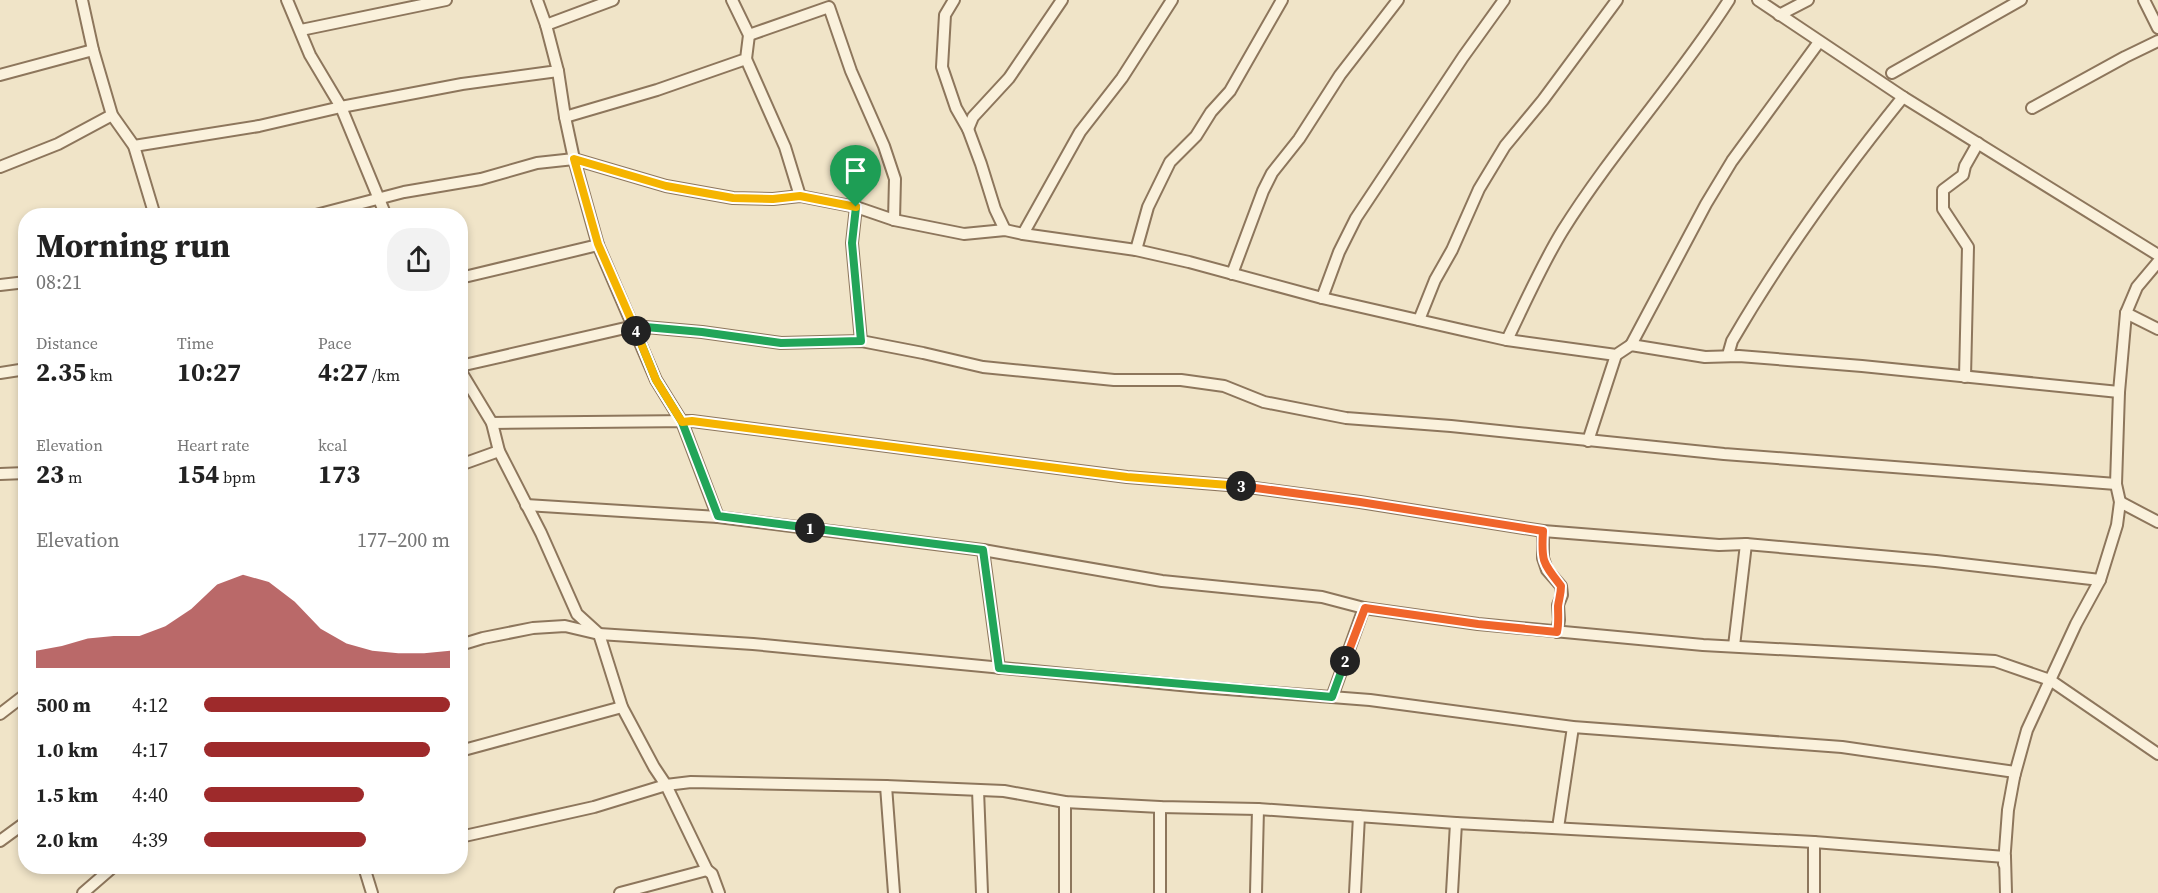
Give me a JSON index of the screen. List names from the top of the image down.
{
  "page": {
    "heading": ["Morning run", "08:21"],
    "stats": [
      ["Distance", "2.35 km"],
      ["Time", "10:27"],
      ["Pace", "4:27 /km"],
      ["Elevation", "23 m"],
      ["Heart rate", "154 bpm"],
      ["kcal", "173"]
    ],
    "pins": [
      "4",
      "3",
      "1",
      "2"
    ],
    "chart": ["Elevation", "177–200 m"],
    "list": [
      {
        "name": "500 m",
        "note": "4:12"
      },
      {
        "name": "1.0 km",
        "note": "4:17"
      },
      {
        "name": "1.5 km",
        "note": "4:40"
      },
      {
        "name": "2.0 km",
        "note": "4:39"
      }
    ]
  }
}
